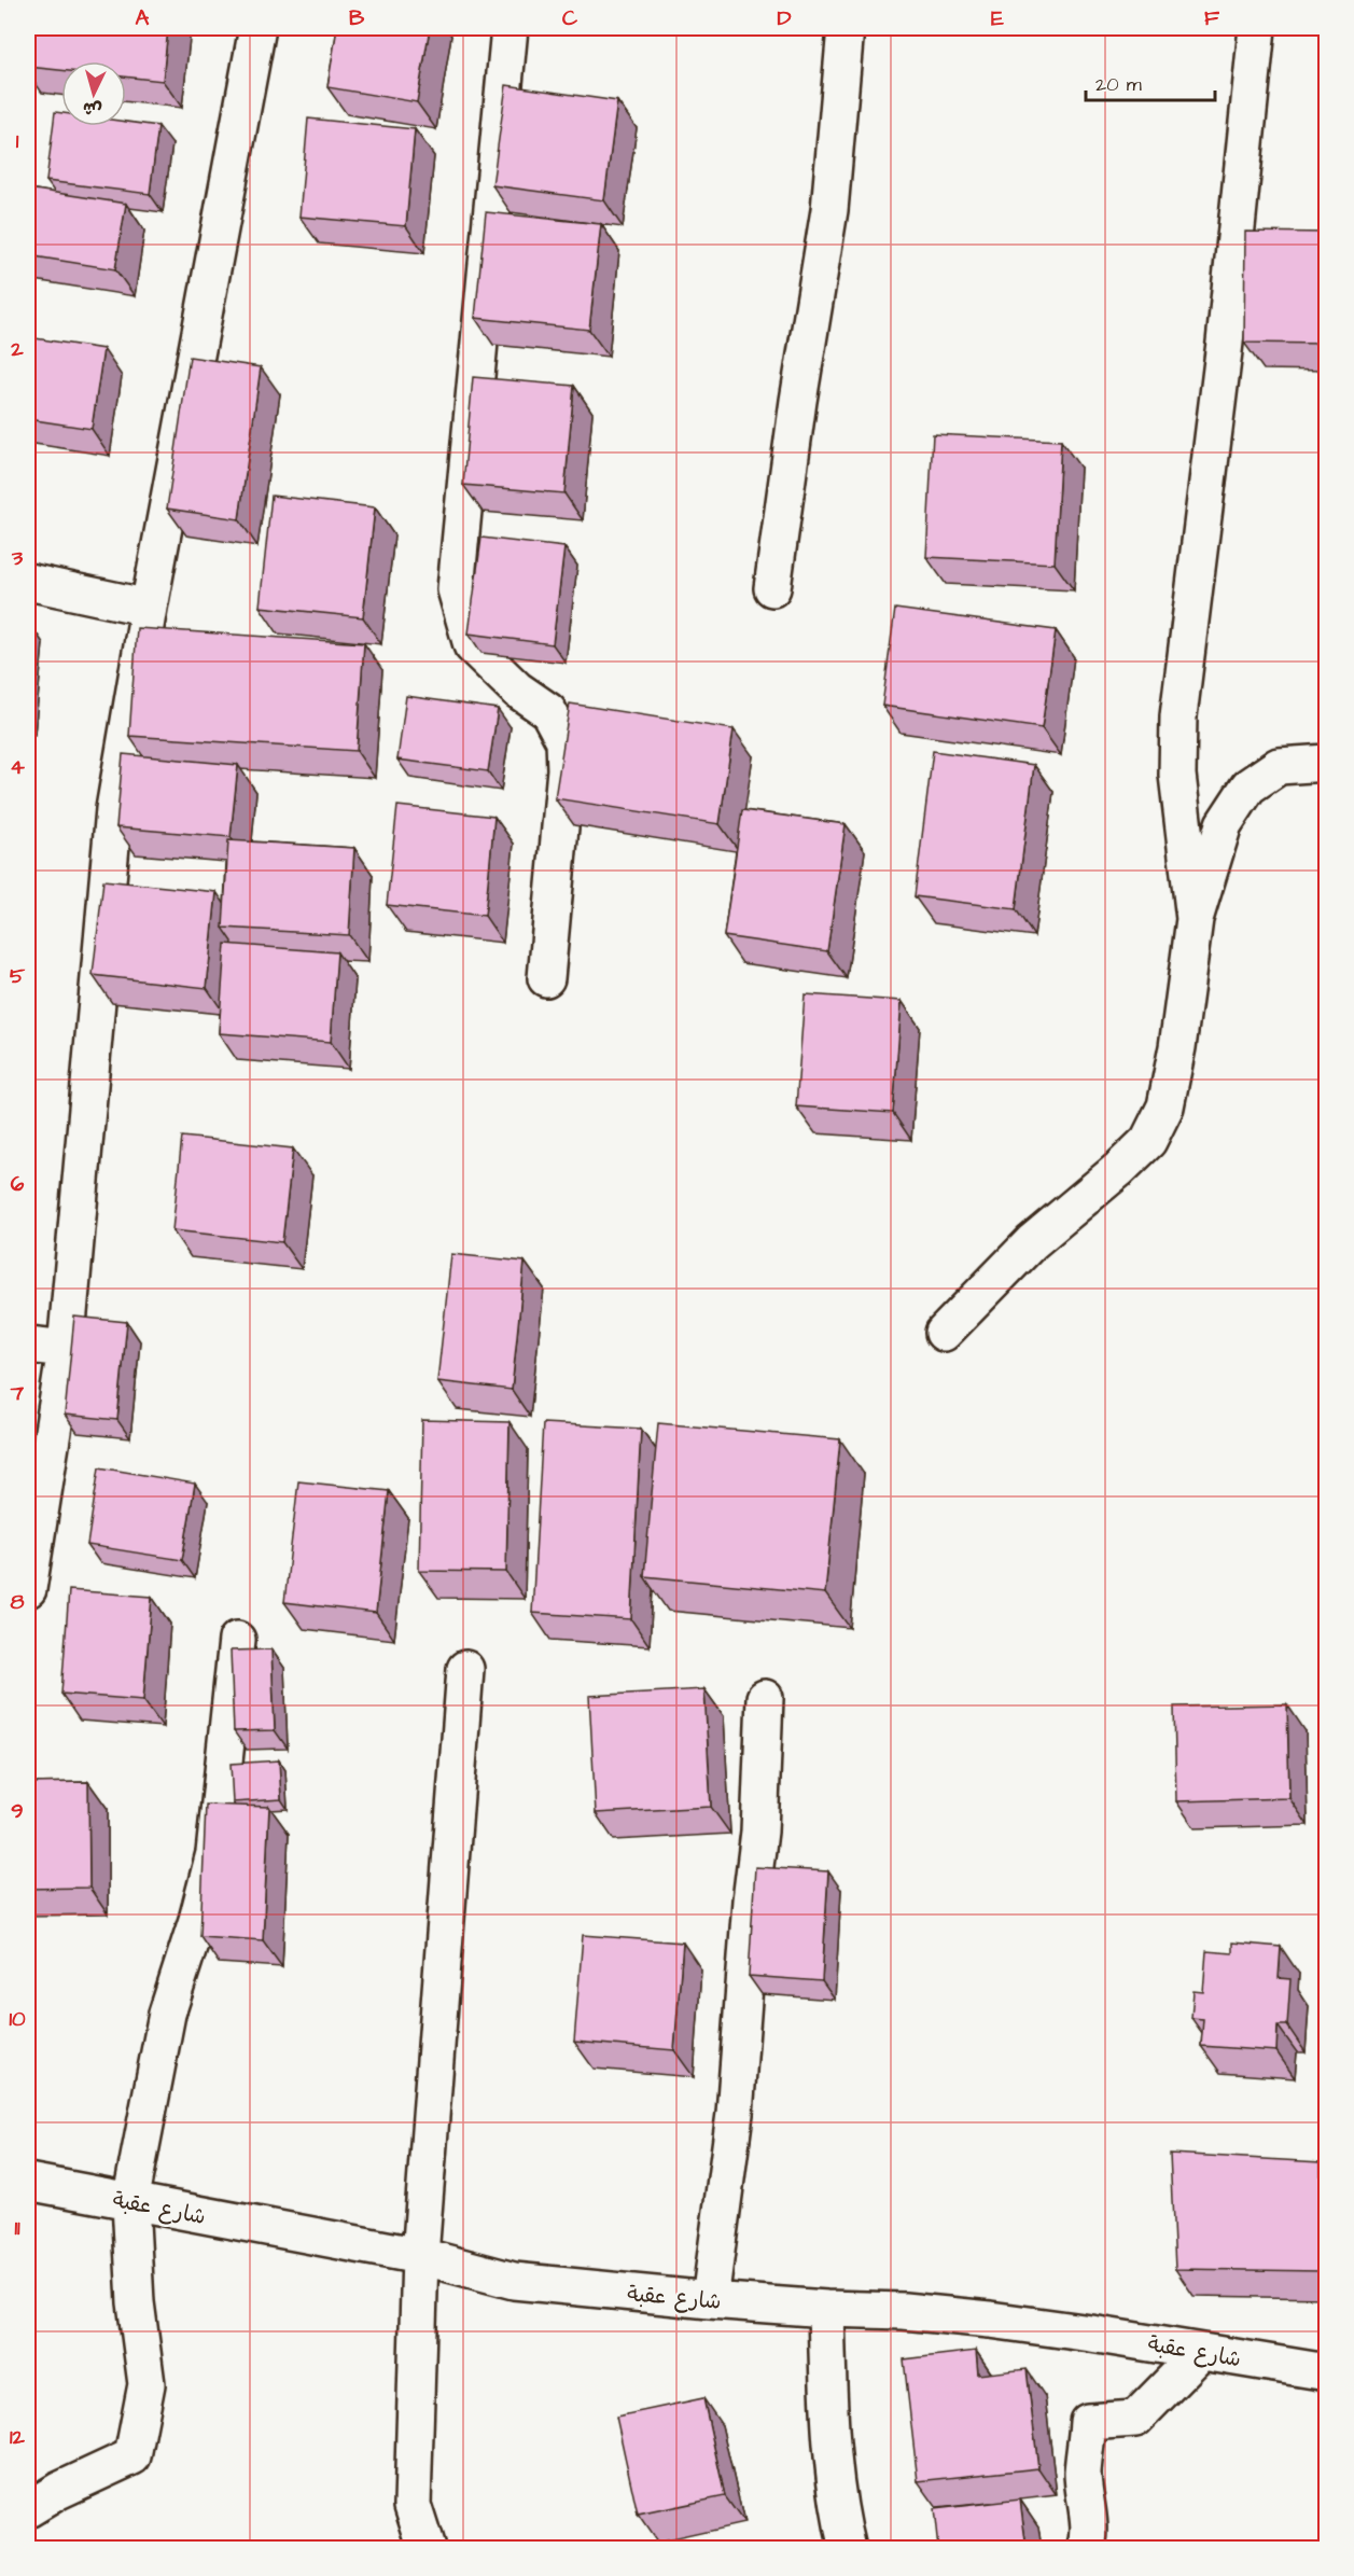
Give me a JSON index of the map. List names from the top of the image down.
{
  "streets": {
    "street": ["شارع عقبة"]
  },
  "scale_bar": "20 m",
  "north": "bottom",
  "grid": {
    "columns": [
      "A",
      "B",
      "C",
      "D",
      "E",
      "F"
    ],
    "rows": [
      "1",
      "2",
      "3",
      "4",
      "5",
      "6",
      "7",
      "8",
      "9",
      "10",
      "11",
      "12"
    ]
  }
}
